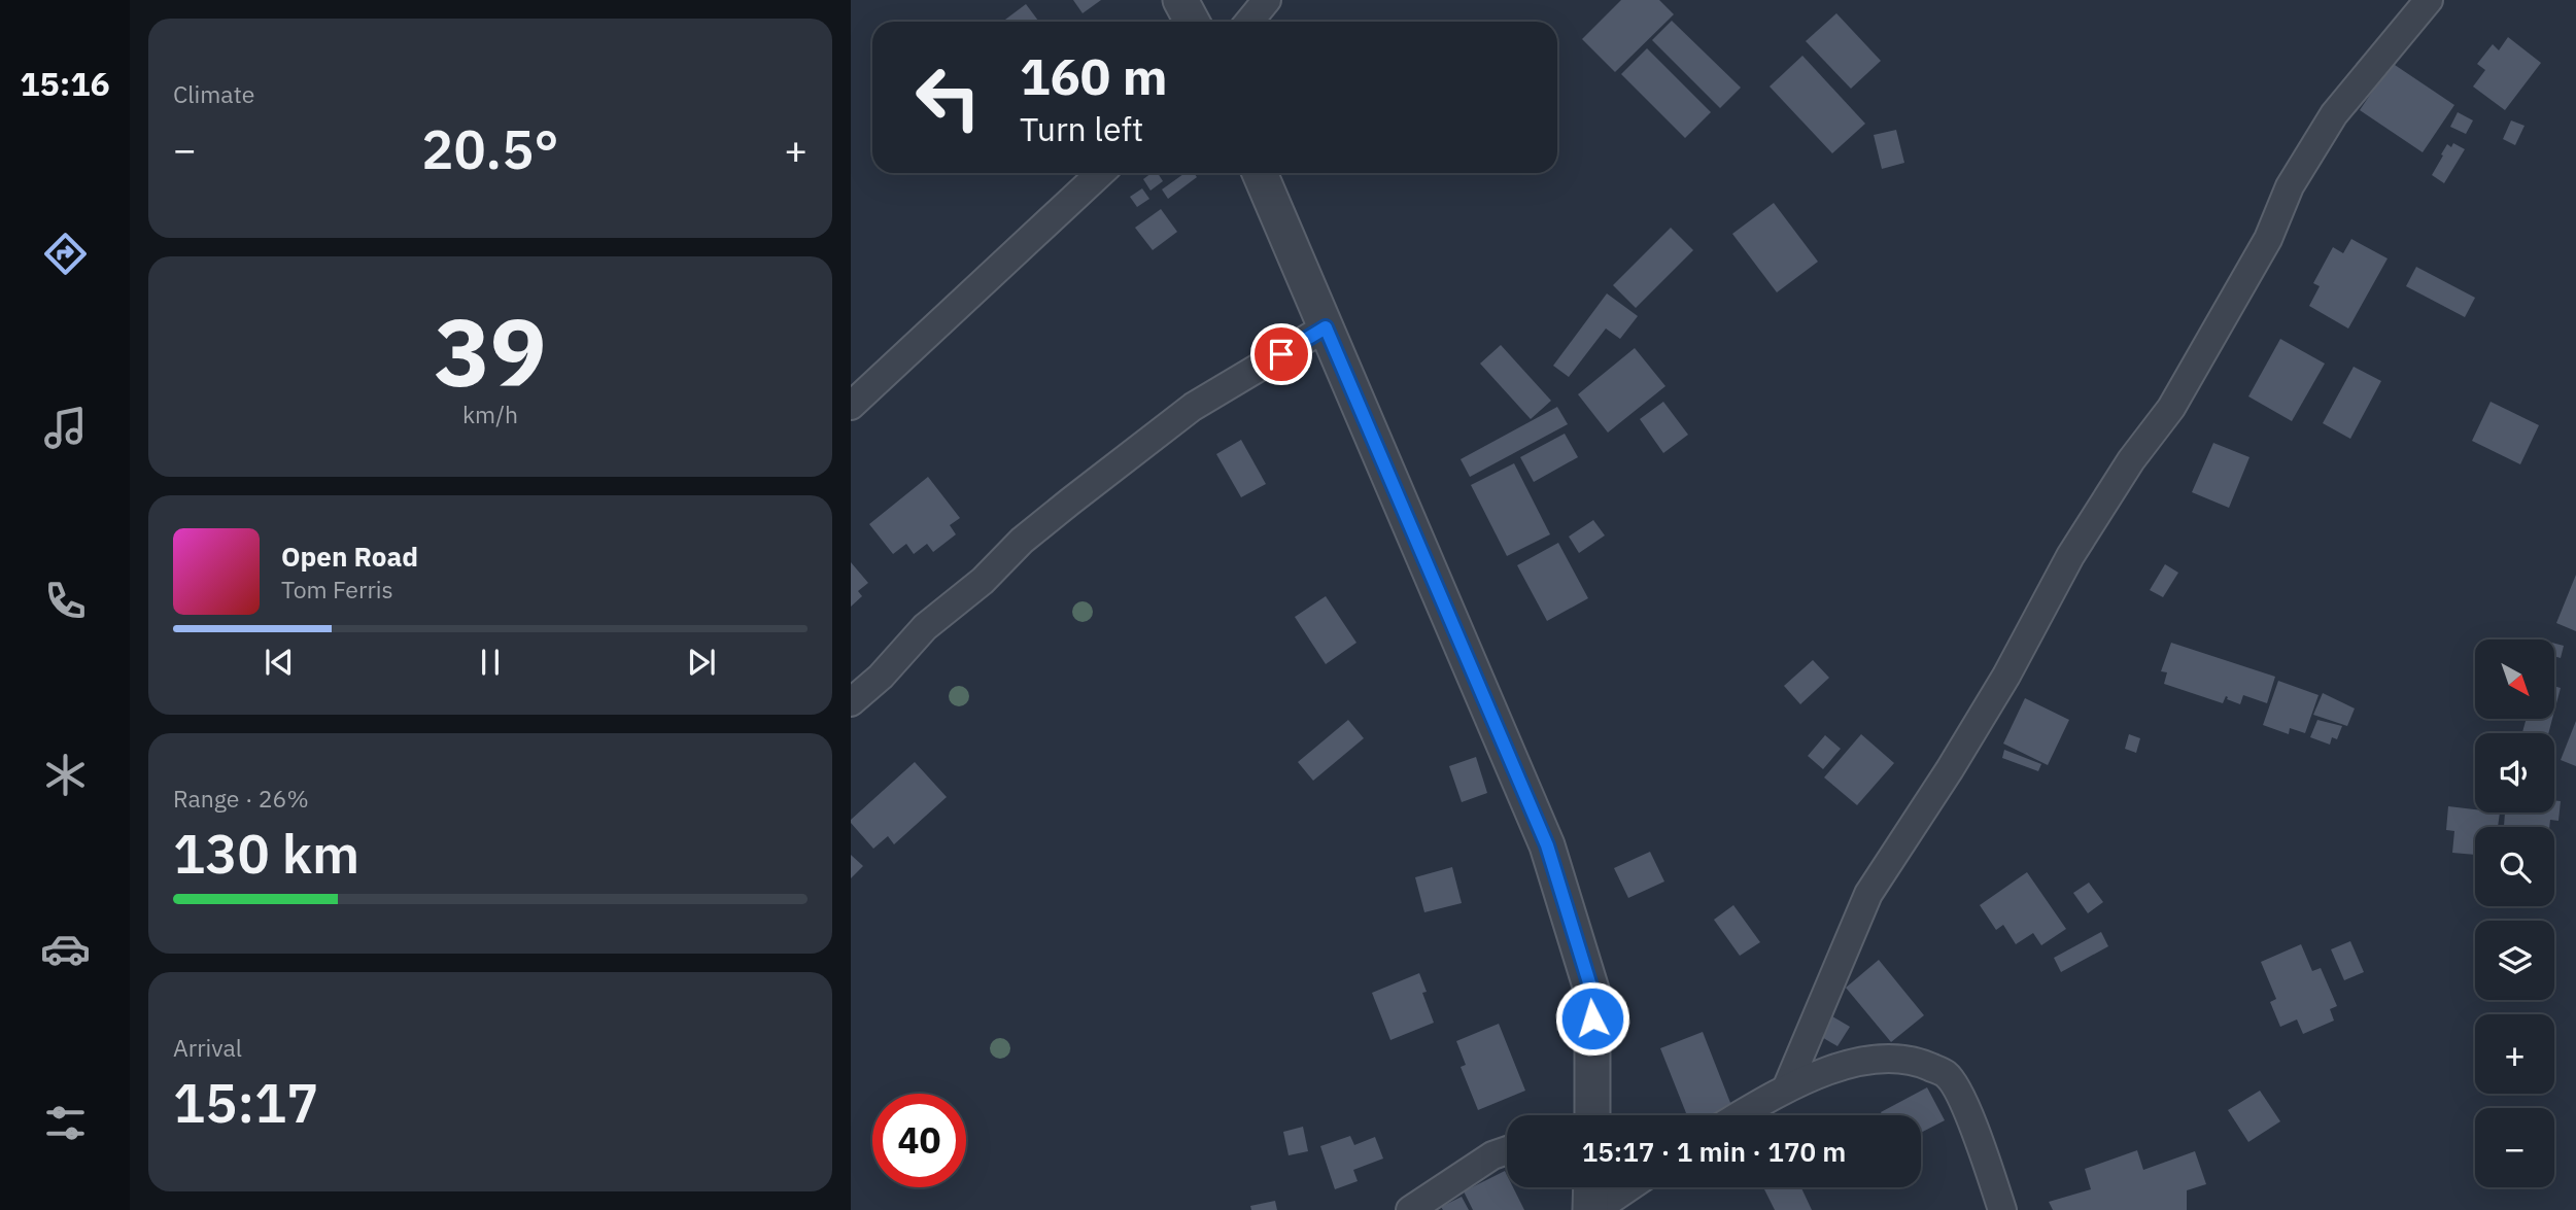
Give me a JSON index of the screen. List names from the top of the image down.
{
  "north": "bottom right",
  "page": {
    "tabs": "15:16",
    "tile": [
      "Climate",
      ["39", "km/h"],
      ["Range · 26%", "130 km"],
      ["Arrival", "15:17"]
    ],
    "turn": ["160 m", "Turn left"],
    "heat": ["−", "20.5°", "+"],
    "song": ["Open Road", "Tom Ferris"],
    "map_buttons": ["+", "−"],
    "limit": "40",
    "trip": "15:17 · 1 min · 170 m"
  }
}
